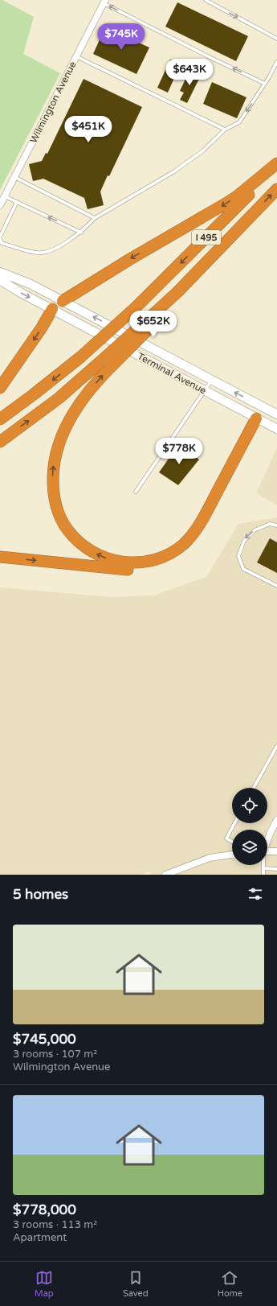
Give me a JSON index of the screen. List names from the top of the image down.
{
  "streets": {
    "highway": ["I 495"],
    "main road": ["Terminal Avenue"],
    "street": ["Wilmington Avenue"]
  },
  "page": {
    "price": [
      "$745K",
      "$643K",
      "$451K",
      "$652K",
      "$778K"
    ],
    "heading": "5 homes",
    "list": [
      {
        "name": "$745,000",
        "note": "3 rooms · 107 m² · Wilmington Avenue"
      },
      {
        "name": "$778,000",
        "note": "3 rooms · 113 m² · Apartment"
      }
    ],
    "tabs": ["Map", "Saved", "Home"]
  }
}
